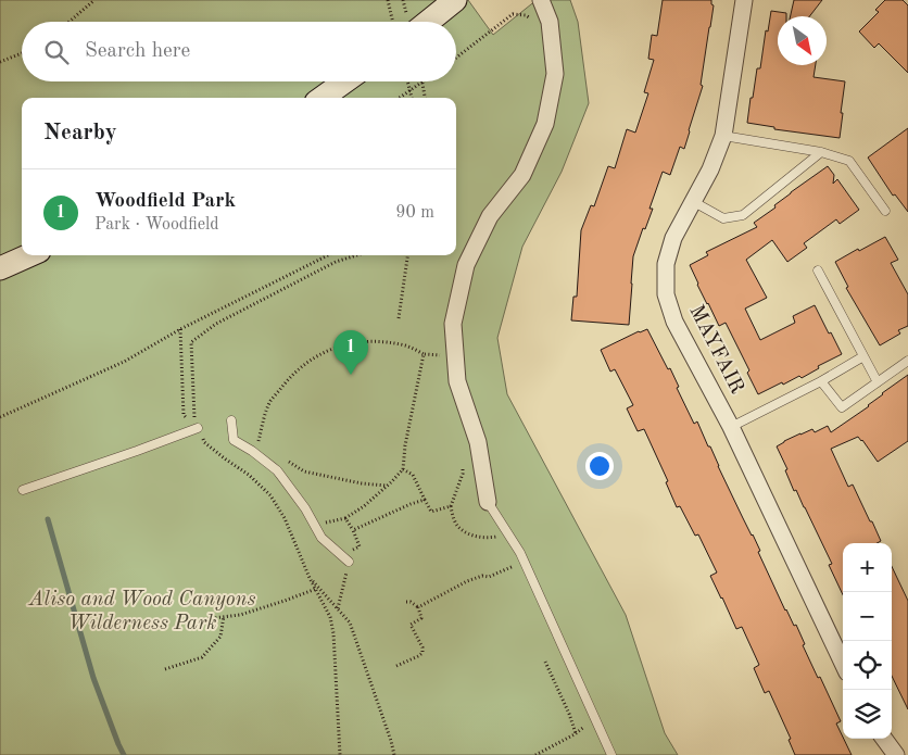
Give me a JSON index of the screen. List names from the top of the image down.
{
  "streets": {
    "street": ["MAYFAIR"]
  },
  "parks": ["Aliso and Wood Canyons Wilderness Park"],
  "north": "bottom right",
  "page": {
    "search": "Search here",
    "heading": "Nearby",
    "list": [
      {
        "mark": "1",
        "name": "Woodfield Park",
        "note": "Park · Woodfield",
        "value": "90 m"
      }
    ],
    "pins": "1",
    "map_buttons": ["+", "−"]
  }
}
